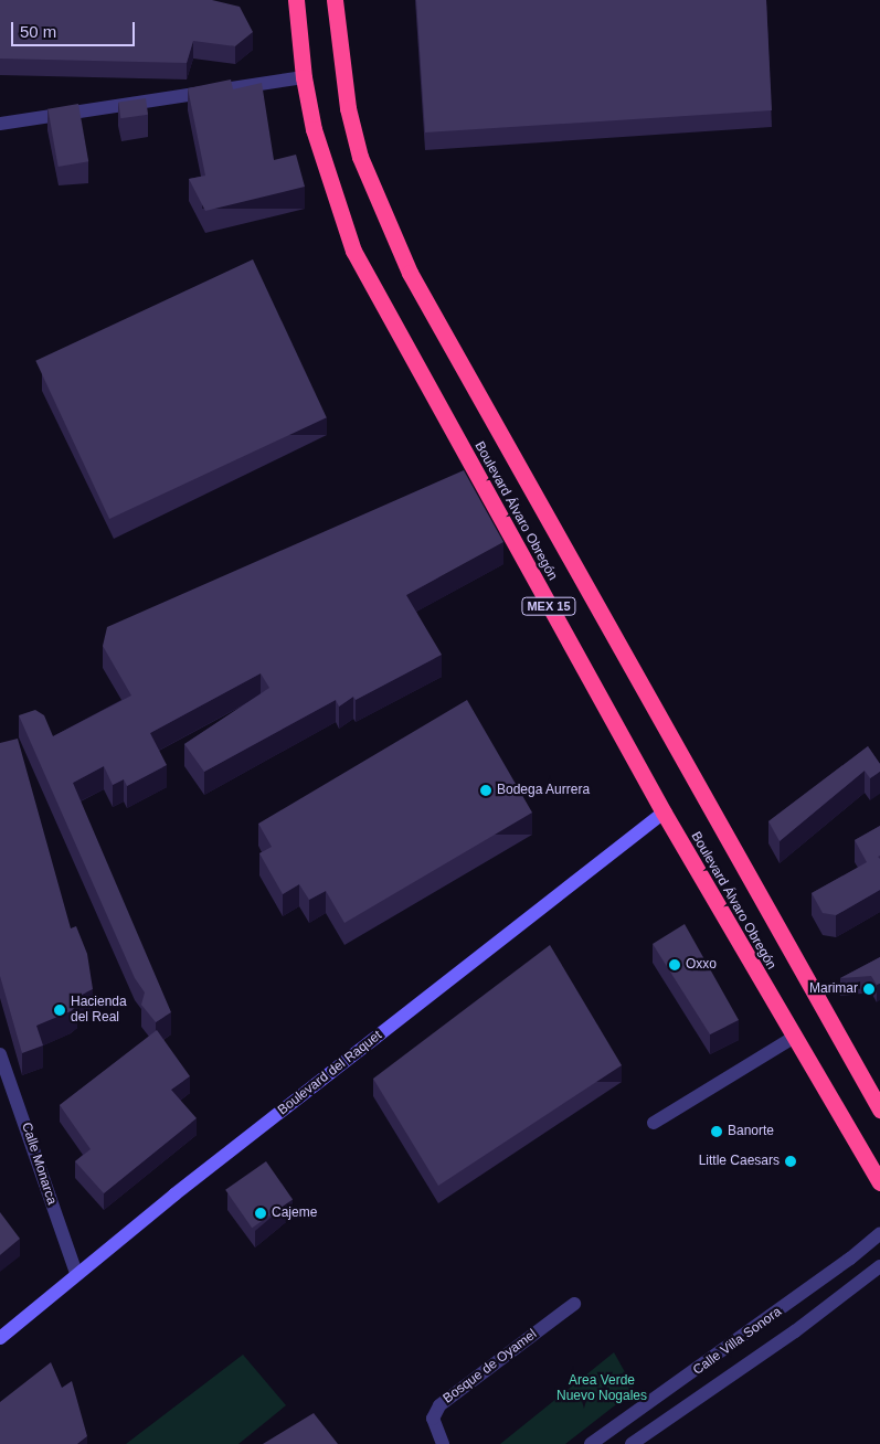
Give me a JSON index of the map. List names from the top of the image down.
{
  "streets": {
    "highway": ["Boulevard Álvaro Obregón", "MEX 15"],
    "street": [
      "Boulevard del Raquet",
      "Calle Monarca",
      "Calle Villa Sonora",
      "Bosque de Oyamel"
    ]
  },
  "crossings": [
    ["Boulevard Álvaro Obregón", "Boulevard del Raquet"],
    ["Boulevard del Raquet", "Calle Monarca"]
  ],
  "parks": ["Area Verde Nuevo Nogales"],
  "places": [
    "Bodega Aurrera",
    "Oxxo",
    "Marimar",
    "Hacienda del Real",
    "Banorte",
    "Little Caesars",
    "Cajeme"
  ],
  "scale_bar": "50 m"
}
